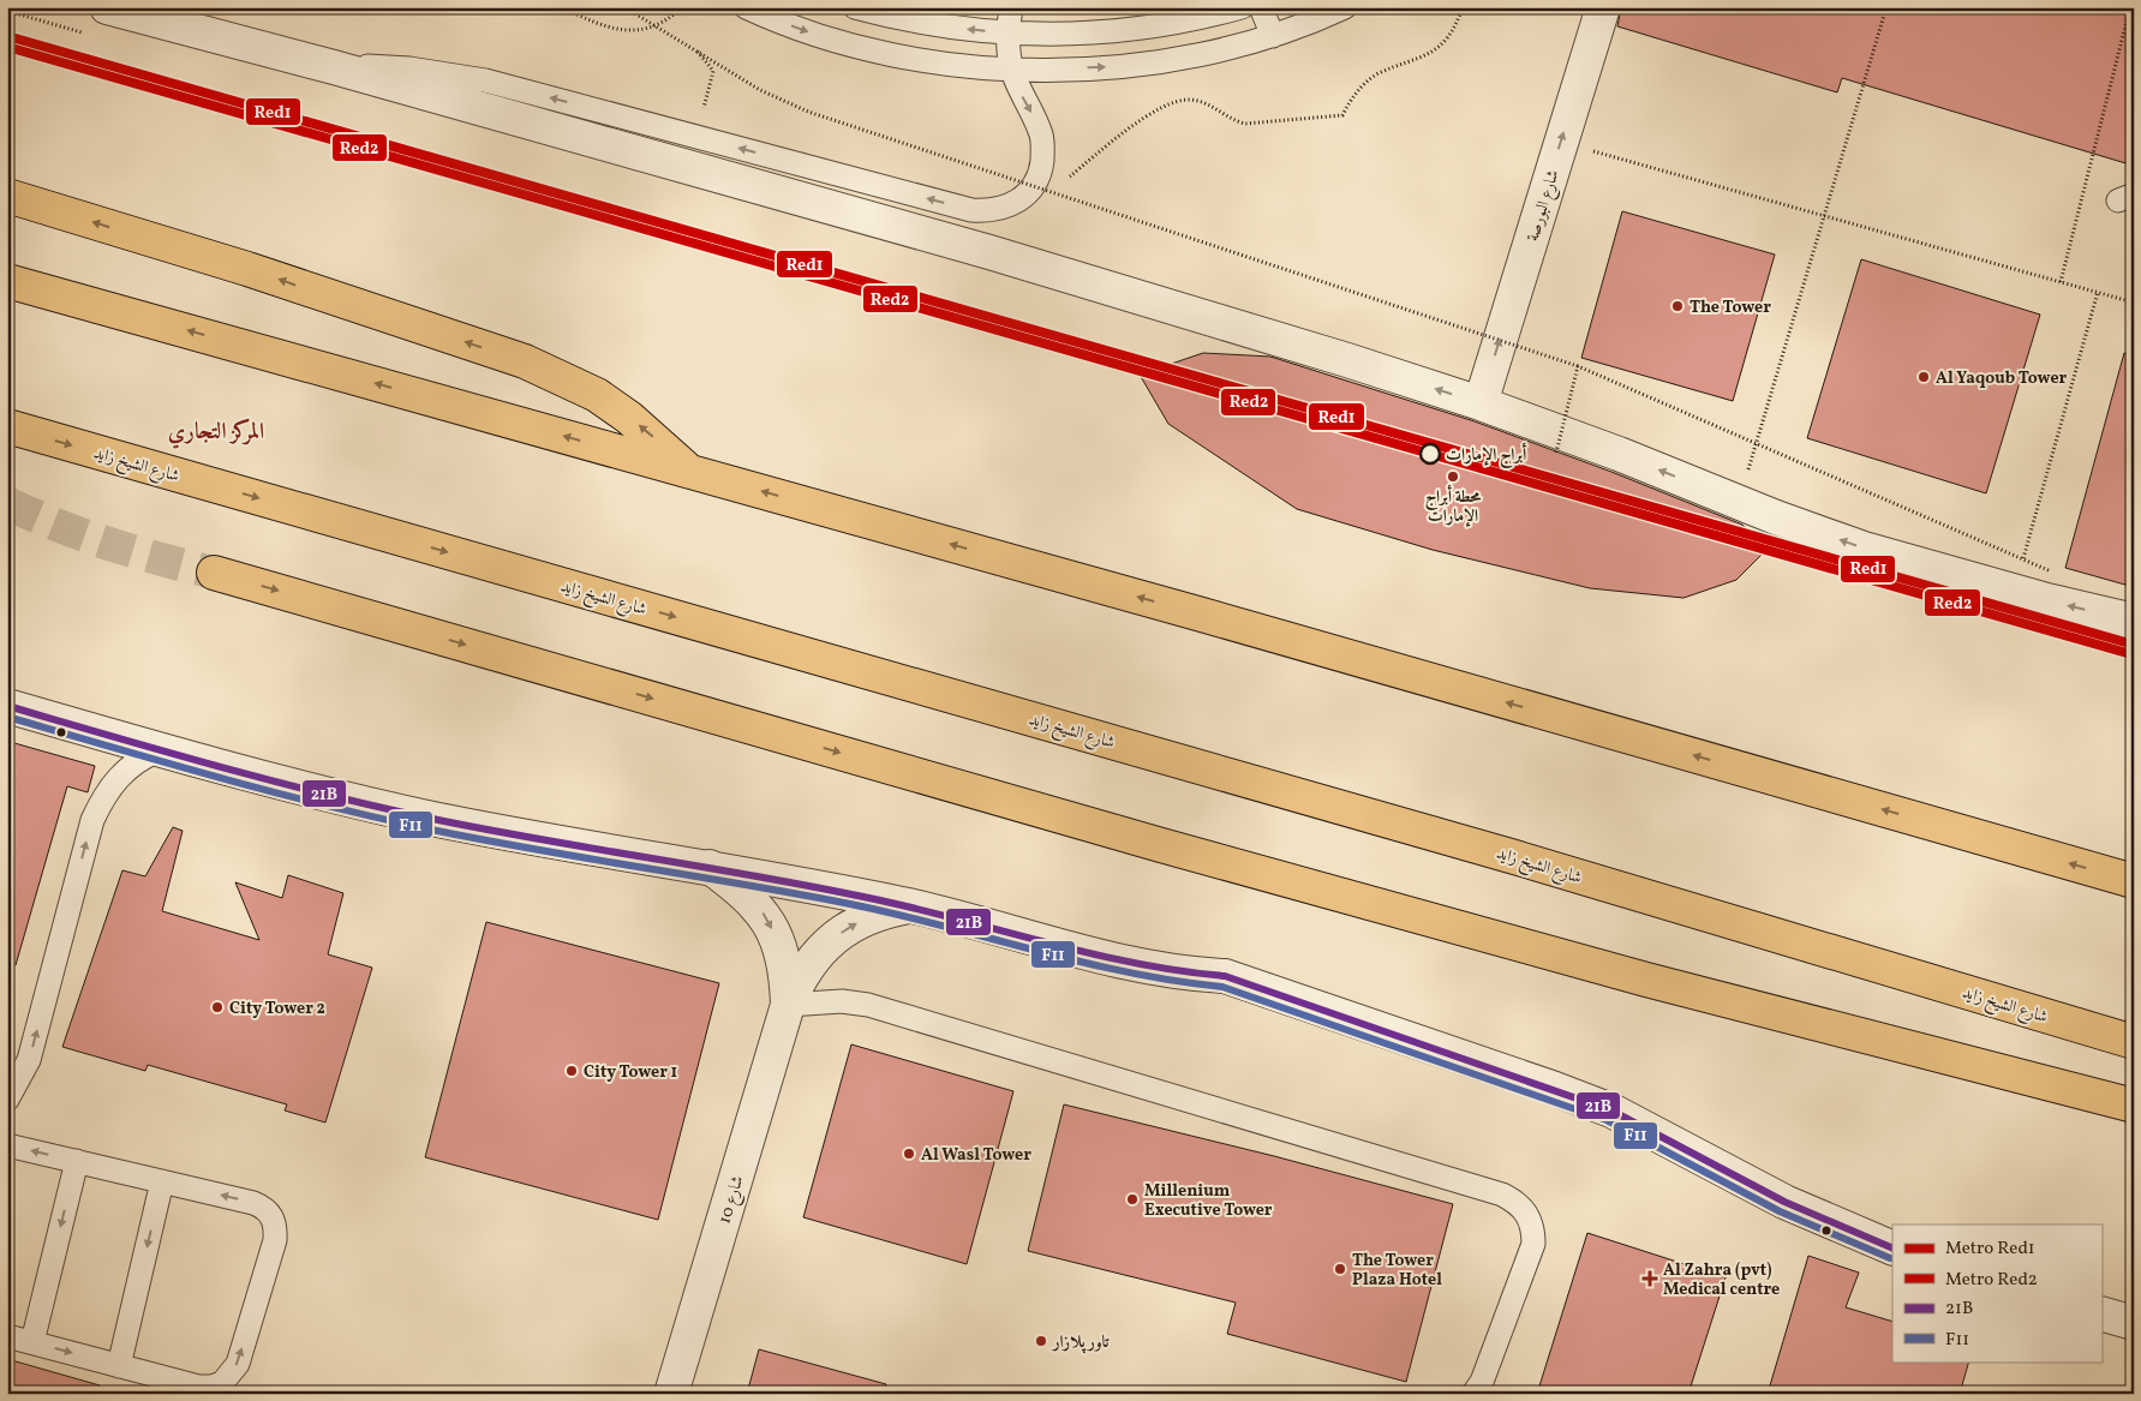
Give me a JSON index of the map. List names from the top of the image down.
{
  "streets": {
    "highway": ["شارع الشيخ زايد"],
    "street": ["شارع البورصة", "شارع 10"]
  },
  "one_way": ["شارع البورصة"],
  "districts": ["المركز التجاري"],
  "places": {
    "other": [
      "The Tower",
      "Al Yaqoub Tower",
      "أبراج الإمارات",
      "محطة أبراج الإمارات",
      "City Tower 2",
      "City Tower 1",
      "Al Wasl Tower",
      "Millenium Executive Tower",
      "The Tower Plaza Hotel",
      "تاور پلازار"
    ],
    "health": ["Al Zahra (pvt) Medical centre"]
  },
  "lines": [
    "metro line Red1",
    "metro line Red2",
    "transit line 21B",
    "transit line F11"
  ],
  "legend": [
    "Metro Red1",
    "Metro Red2",
    "21B",
    "F11"
  ]
}
